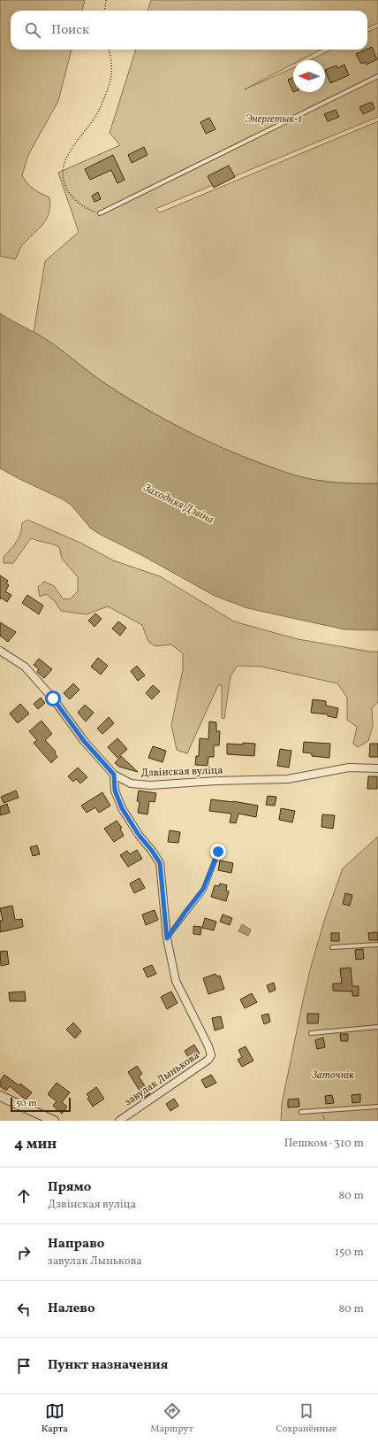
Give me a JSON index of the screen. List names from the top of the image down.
{
  "streets": {
    "street": ["Дзвінская вуліца", "завулак Лынькова"]
  },
  "crossings": [
    ["Дзвінская вуліца", "завулак Лынькова"]
  ],
  "water": ["Заходняя Дзвіна"],
  "parks": ["Энергетык-1", "Заточнік"],
  "scale_bar": "50 m",
  "north": "left",
  "page": {
    "search": "Поиск",
    "scale": "50 m",
    "heading": ["4 мин", "Пешком · 310 m"],
    "list": [
      ["Прямо", "Дзвінская вуліца", "80 m"],
      ["Направо", "завулак Лынькова", "150 m"],
      ["Налево", "80 m"],
      "Пункт назначения"
    ],
    "nav": ["Карта", "Маршрут", "Сохранённые"]
  }
}
